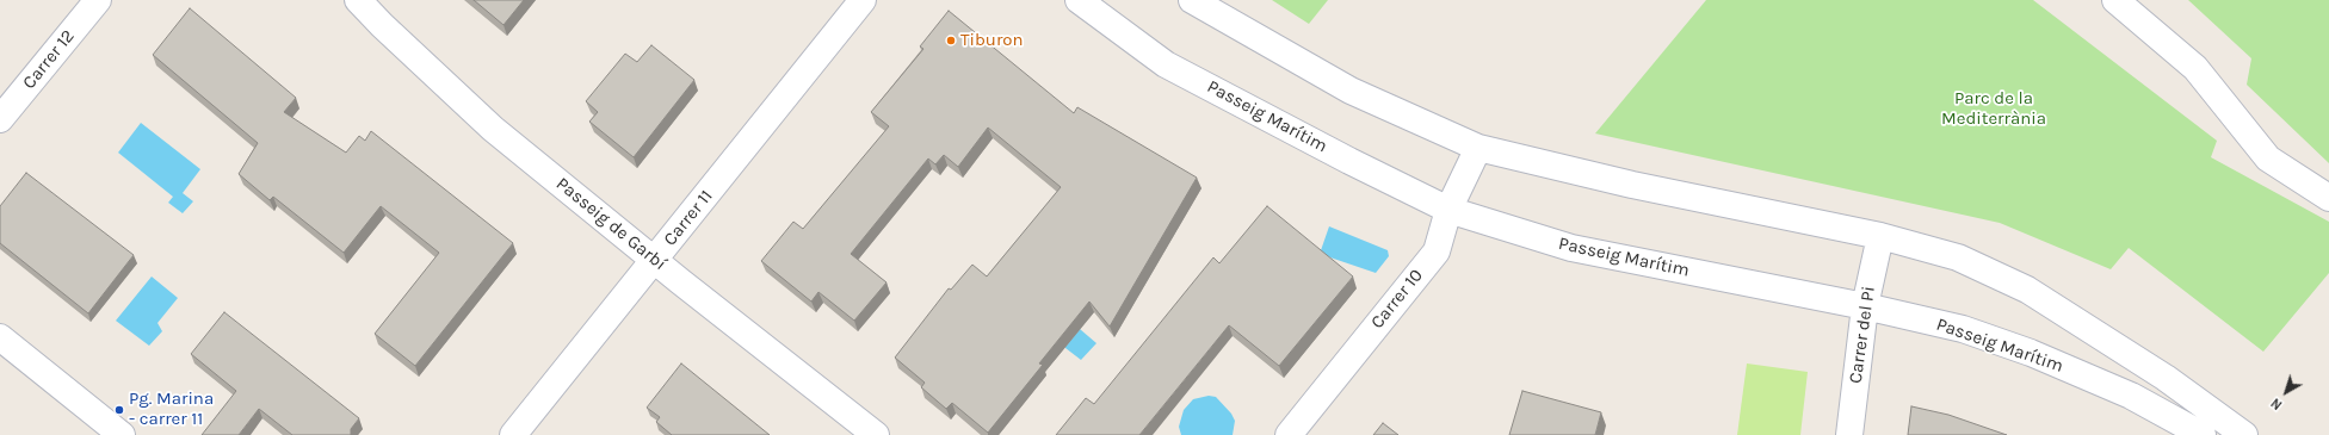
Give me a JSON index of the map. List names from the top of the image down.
{
  "streets": {
    "street": [
      "Carrer 12",
      "Passeig Marítim",
      "Carrer 11",
      "Passeig de Garbí",
      "Carrer 10",
      "Carrer del Pi"
    ]
  },
  "crossings": [
    ["Passeig Marítim", "Carrer 10"],
    ["Passeig Marítim", "Carrer del Pi"],
    ["Carrer 11", "Passeig de Garbí"]
  ],
  "parks": ["Parc de la Mediterrània"],
  "places": ["Tiburon", "Pg. Marina - carrer 11"],
  "north": "bottom left"
}
